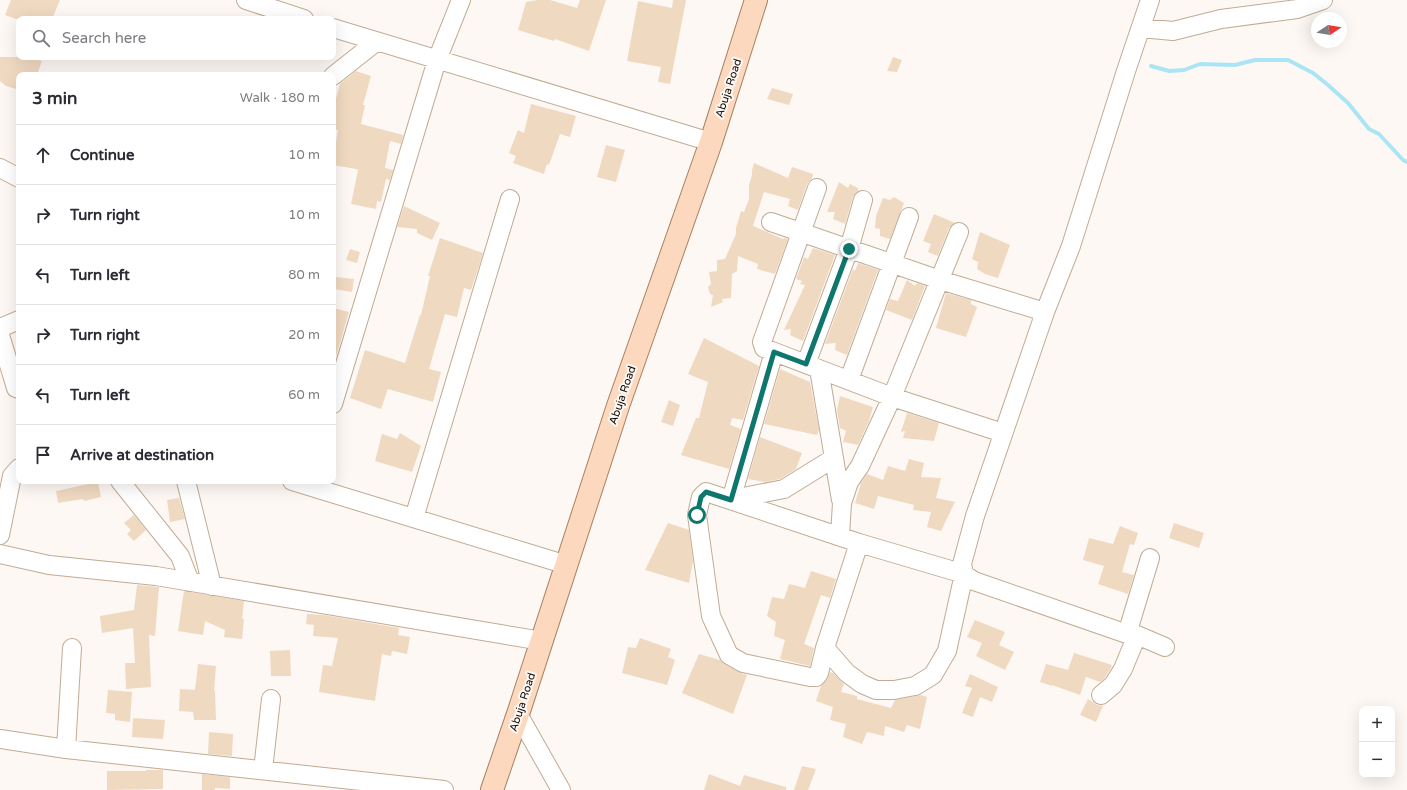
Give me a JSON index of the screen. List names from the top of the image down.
{
  "streets": {
    "main road": ["Abuja Road"]
  },
  "north": "right",
  "page": {
    "search": "Search here",
    "heading": ["3 min", "Walk · 180 m"],
    "list": [
      ["Continue", "10 m"],
      ["Turn right", "10 m"],
      ["Turn left", "80 m"],
      ["Turn right", "20 m"],
      ["Turn left", "60 m"],
      "Arrive at destination"
    ],
    "map_buttons": ["+", "−"]
  }
}
